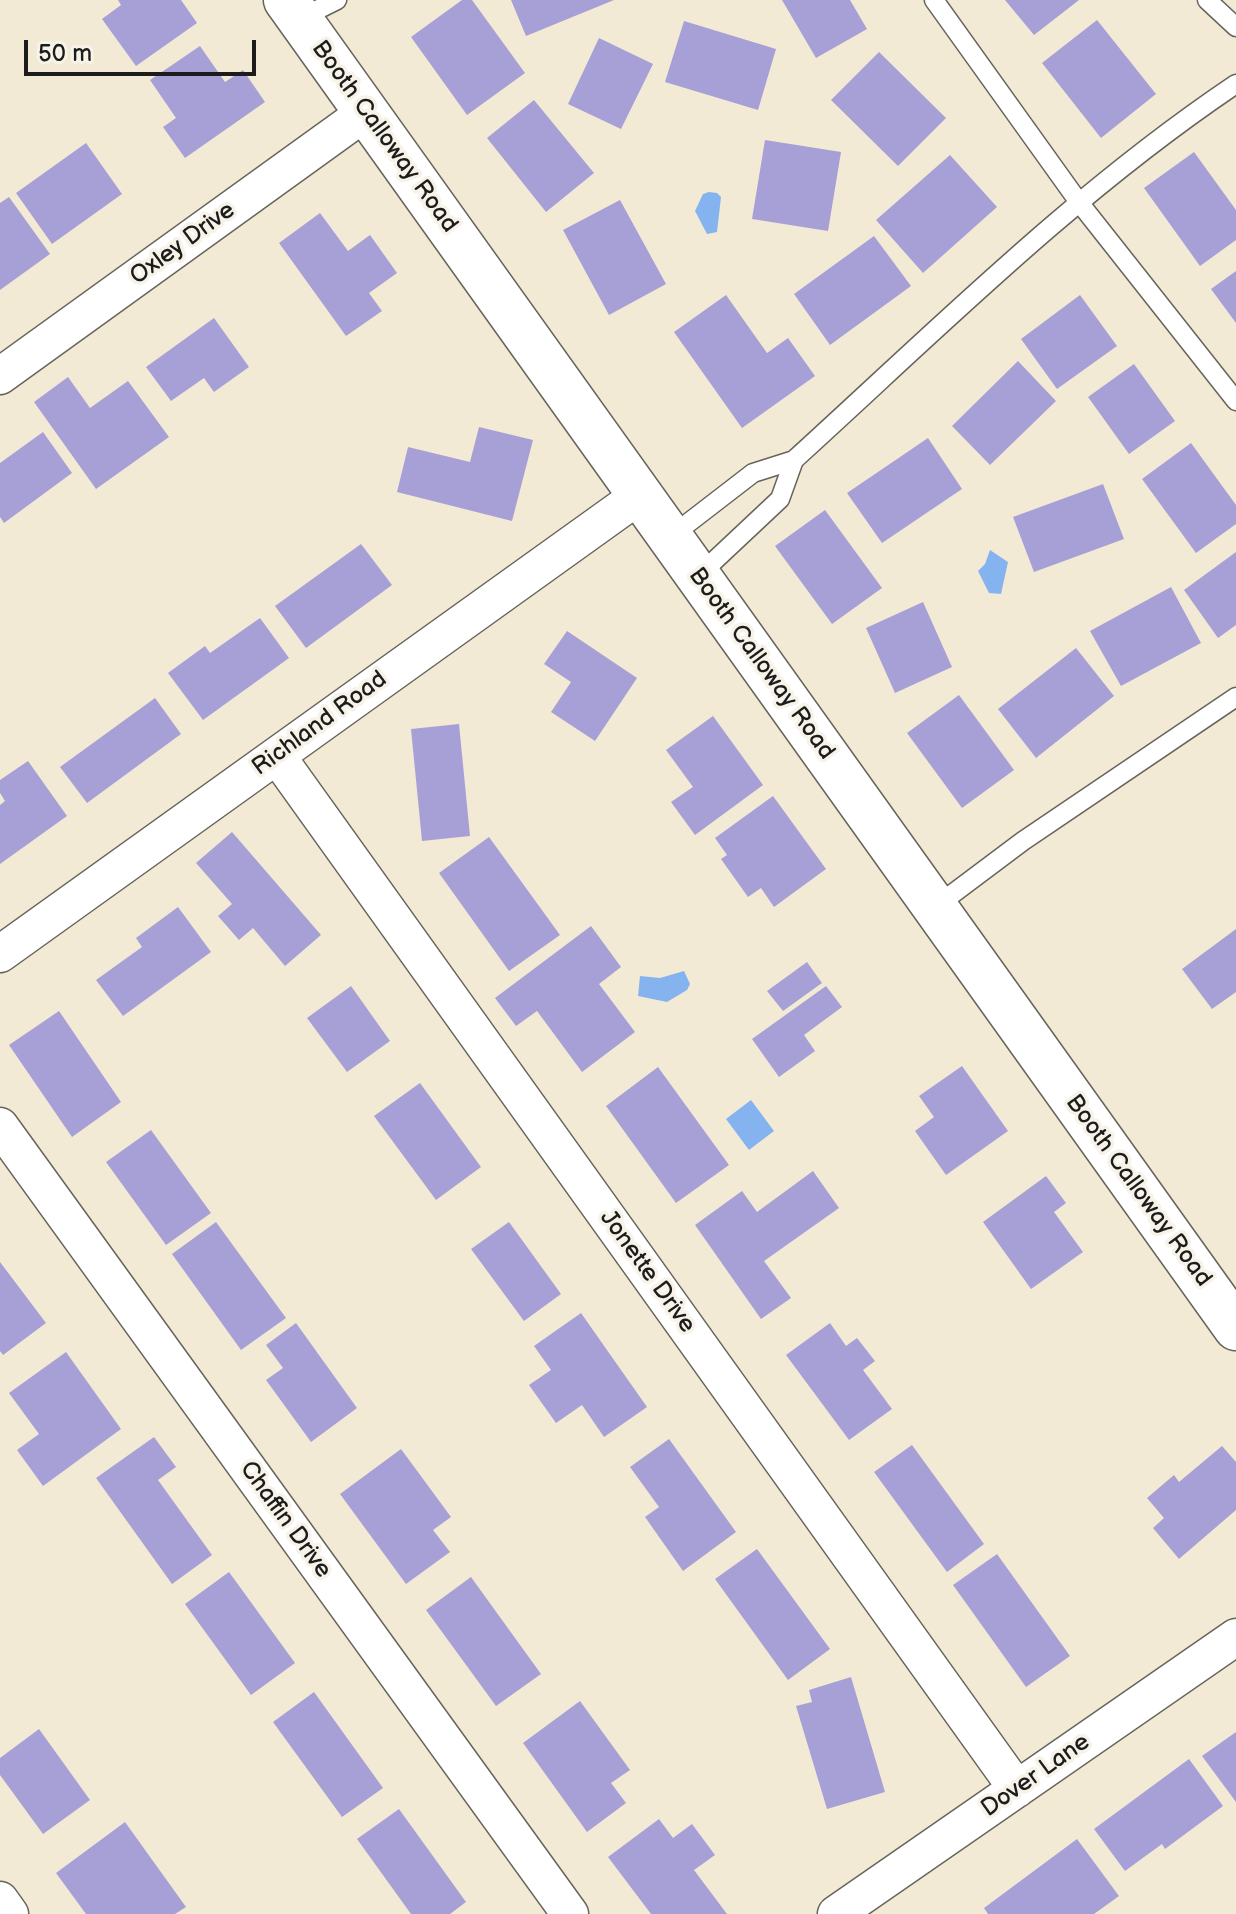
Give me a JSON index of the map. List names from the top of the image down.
{
  "streets": {
    "street": [
      "Booth Calloway Road",
      "Oxley Drive",
      "Richland Road",
      "Jonette Drive",
      "Chaffin Drive",
      "Dover Lane"
    ]
  },
  "crossings": [
    ["Booth Calloway Road", "Oxley Drive"],
    ["Booth Calloway Road", "Richland Road"],
    ["Richland Road", "Jonette Drive"],
    ["Jonette Drive", "Dover Lane"]
  ],
  "scale_bar": "50 m"
}
